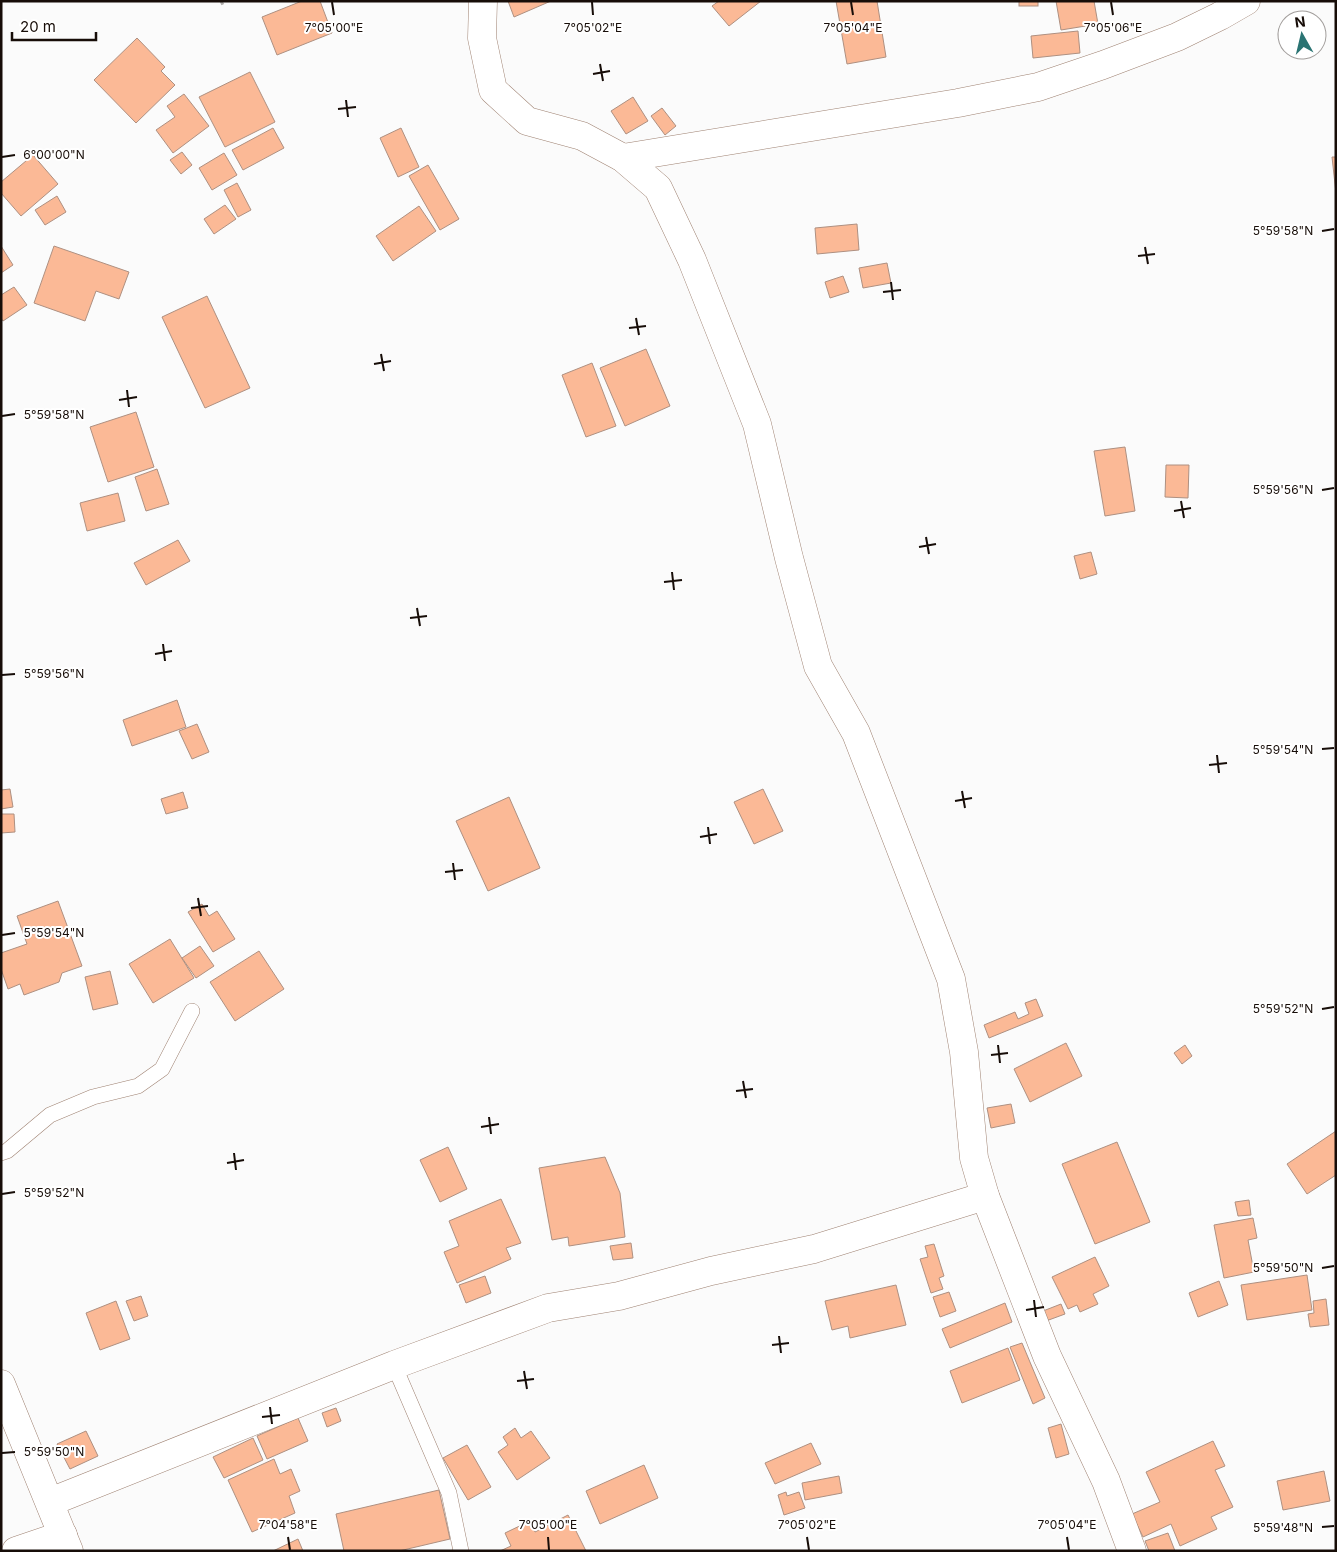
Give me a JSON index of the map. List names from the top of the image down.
{
  "scale_bar": "20 m",
  "north": "top",
  "coordinates": [
    "7°05'00\"E",
    "7°05'02\"E",
    "7°05'04\"E",
    "7°05'06\"E",
    "6°00'00\"N",
    "5°59'58\"N",
    "5°59'56\"N",
    "5°59'54\"N",
    "5°59'52\"N",
    "5°59'50\"N",
    "7°04'58\"E",
    "5°59'48\"N"
  ]
}
